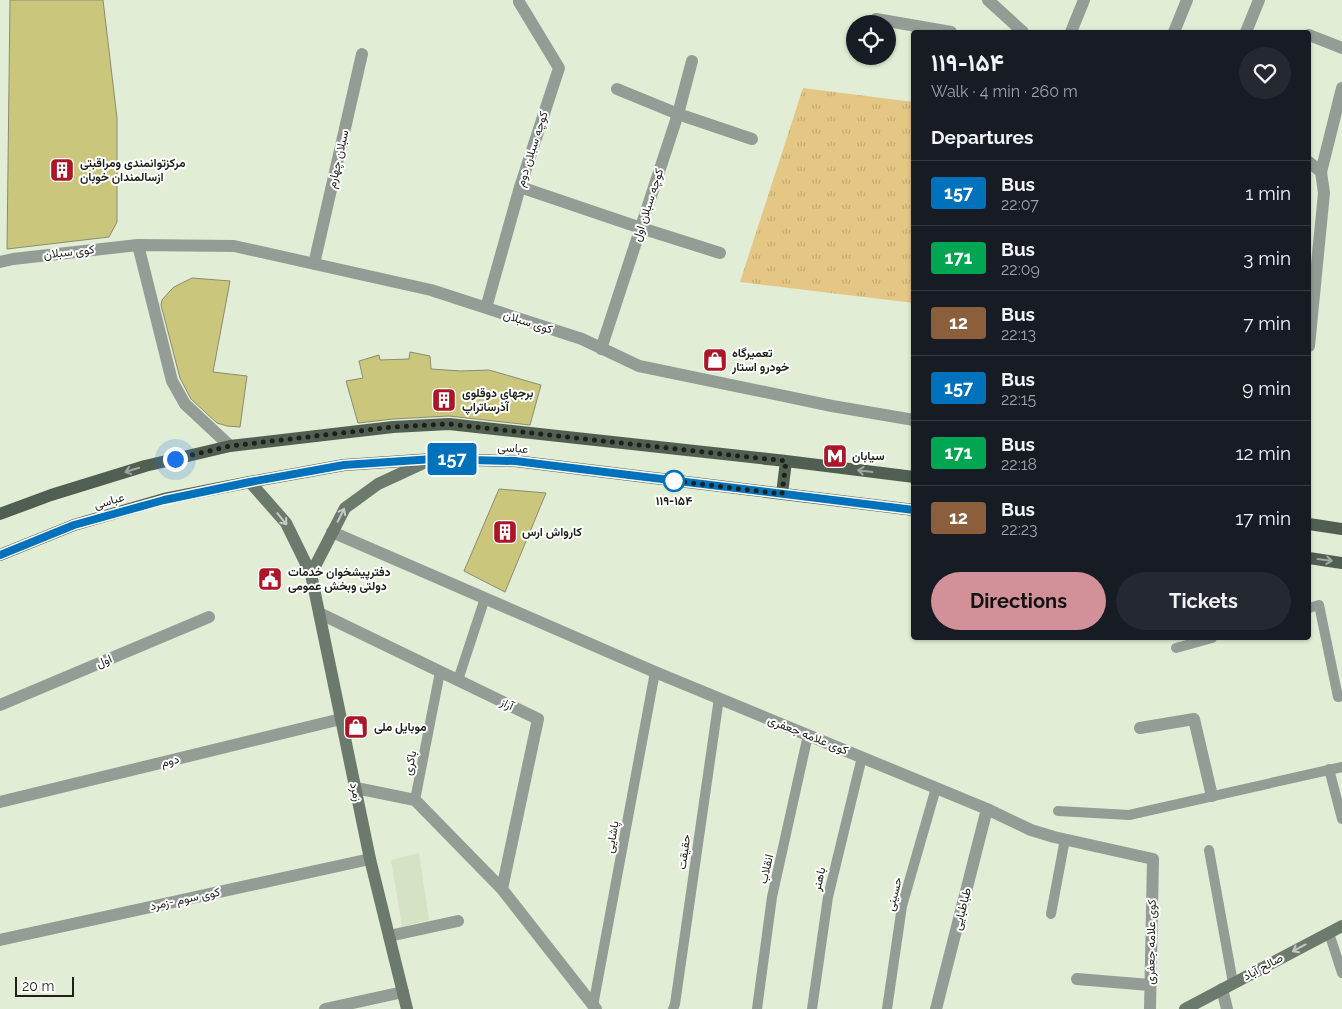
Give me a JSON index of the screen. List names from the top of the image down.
{
  "streets": {
    "main road": ["عباسى"],
    "street": [
      "کوچه سبلان دوم",
      "سبلان چهارم",
      "کوچه سبلان اول",
      "کوی سبلان",
      "اول",
      "آراز",
      "کوی علامه جعفری",
      "دوم",
      "زمرد",
      "کوی سوم -زمرد",
      "طباطبایی",
      "صالح آباد"
    ],
    "lane": [
      "باکری",
      "پاشایی",
      "حقیقت",
      "انقلاب",
      "باهنر",
      "حسینی"
    ]
  },
  "crossings": [
    ["کوچه سبلان دوم", "کوی سبلان"],
    ["سبلان چهارم", "کوی سبلان"],
    ["کوچه سبلان اول", "کوی سبلان"],
    ["عباسى", "زمرد"],
    ["آراز", "باکری"],
    ["آراز", "زمرد"],
    ["کوی علامه جعفری", "پاشایی"],
    ["کوی علامه جعفری", "حقیقت"],
    ["کوی علامه جعفری", "انقلاب"],
    ["کوی علامه جعفری", "باهنر"],
    ["کوی علامه جعفری", "حسینی"],
    ["کوی علامه جعفری", "طباطبایی"],
    ["دوم", "زمرد"],
    ["زمرد", "کوی سوم -زمرد"]
  ],
  "one_way": ["صالح آباد"],
  "places": {
    "building": ["مرکزتوانمندی ومراقبتی ازسالمندان خوبان", "برجهای دوقلوی آذرساتراپ", "کارواش ارس"],
    "shop": ["تعمیرگاه خودرو استار", "موبایل ملی"],
    "metro station": ["سیابان"],
    "other": ["۱۱۹-۱۵۴"],
    "public building": ["دفترپیشخوان خدمات دولتی وبخش عمومی"]
  },
  "lines": ["bus line 157"],
  "scale_bar": "20 m",
  "page": {
    "on_map": "157",
    "heading": [
      ["۱۱۹-۱۵۴", "Walk · 4 min · 260 m"],
      "Departures"
    ],
    "list": [
      {
        "mark": "157",
        "name": "Bus",
        "note": "22:07",
        "value": "1 min"
      },
      {
        "mark": "171",
        "name": "Bus",
        "note": "22:09",
        "value": "3 min"
      },
      {
        "mark": "12",
        "name": "Bus",
        "note": "22:13",
        "value": "7 min"
      },
      {
        "mark": "157",
        "name": "Bus",
        "note": "22:15",
        "value": "9 min"
      },
      {
        "mark": "171",
        "name": "Bus",
        "note": "22:18",
        "value": "12 min"
      },
      {
        "mark": "12",
        "name": "Bus",
        "note": "22:23",
        "value": "17 min"
      }
    ],
    "buttons": ["Directions", "Tickets"],
    "scale": "20 m"
  }
}
